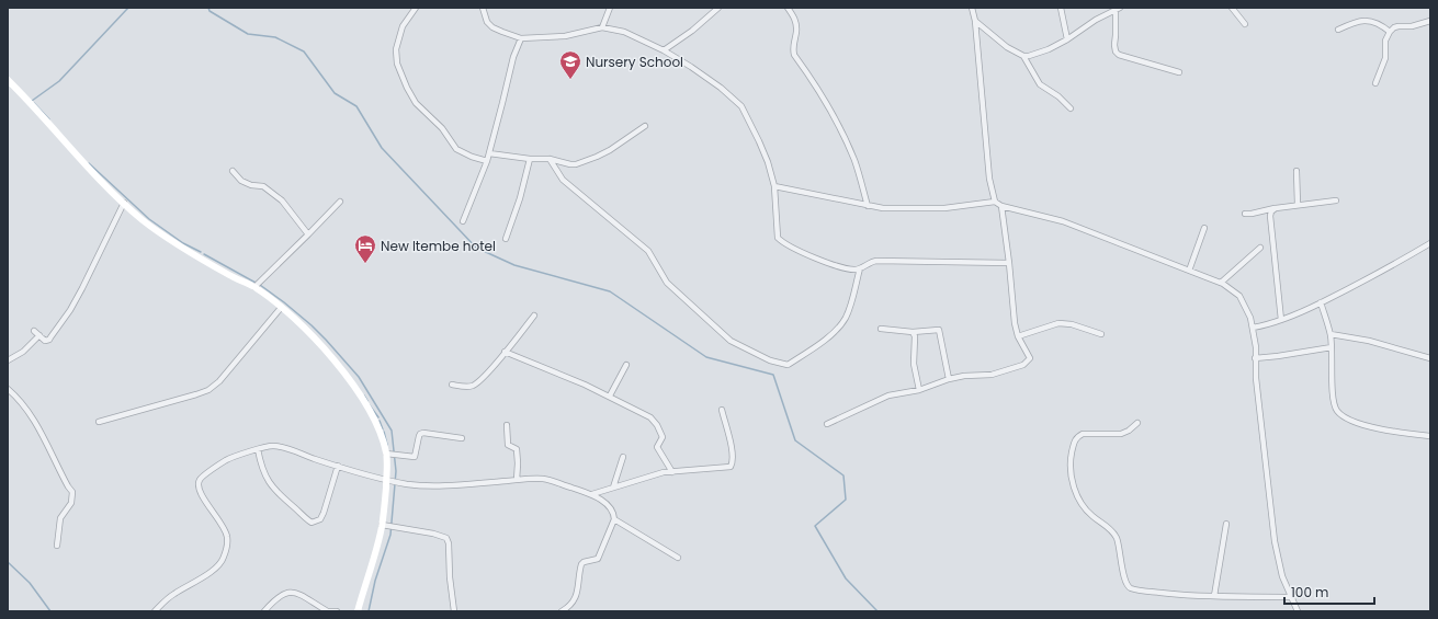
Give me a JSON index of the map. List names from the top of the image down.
{
  "places": {
    "school or university": ["Nursery School"],
    "hotel": ["New Itembe hotel"]
  },
  "scale_bar": "100 m"
}
